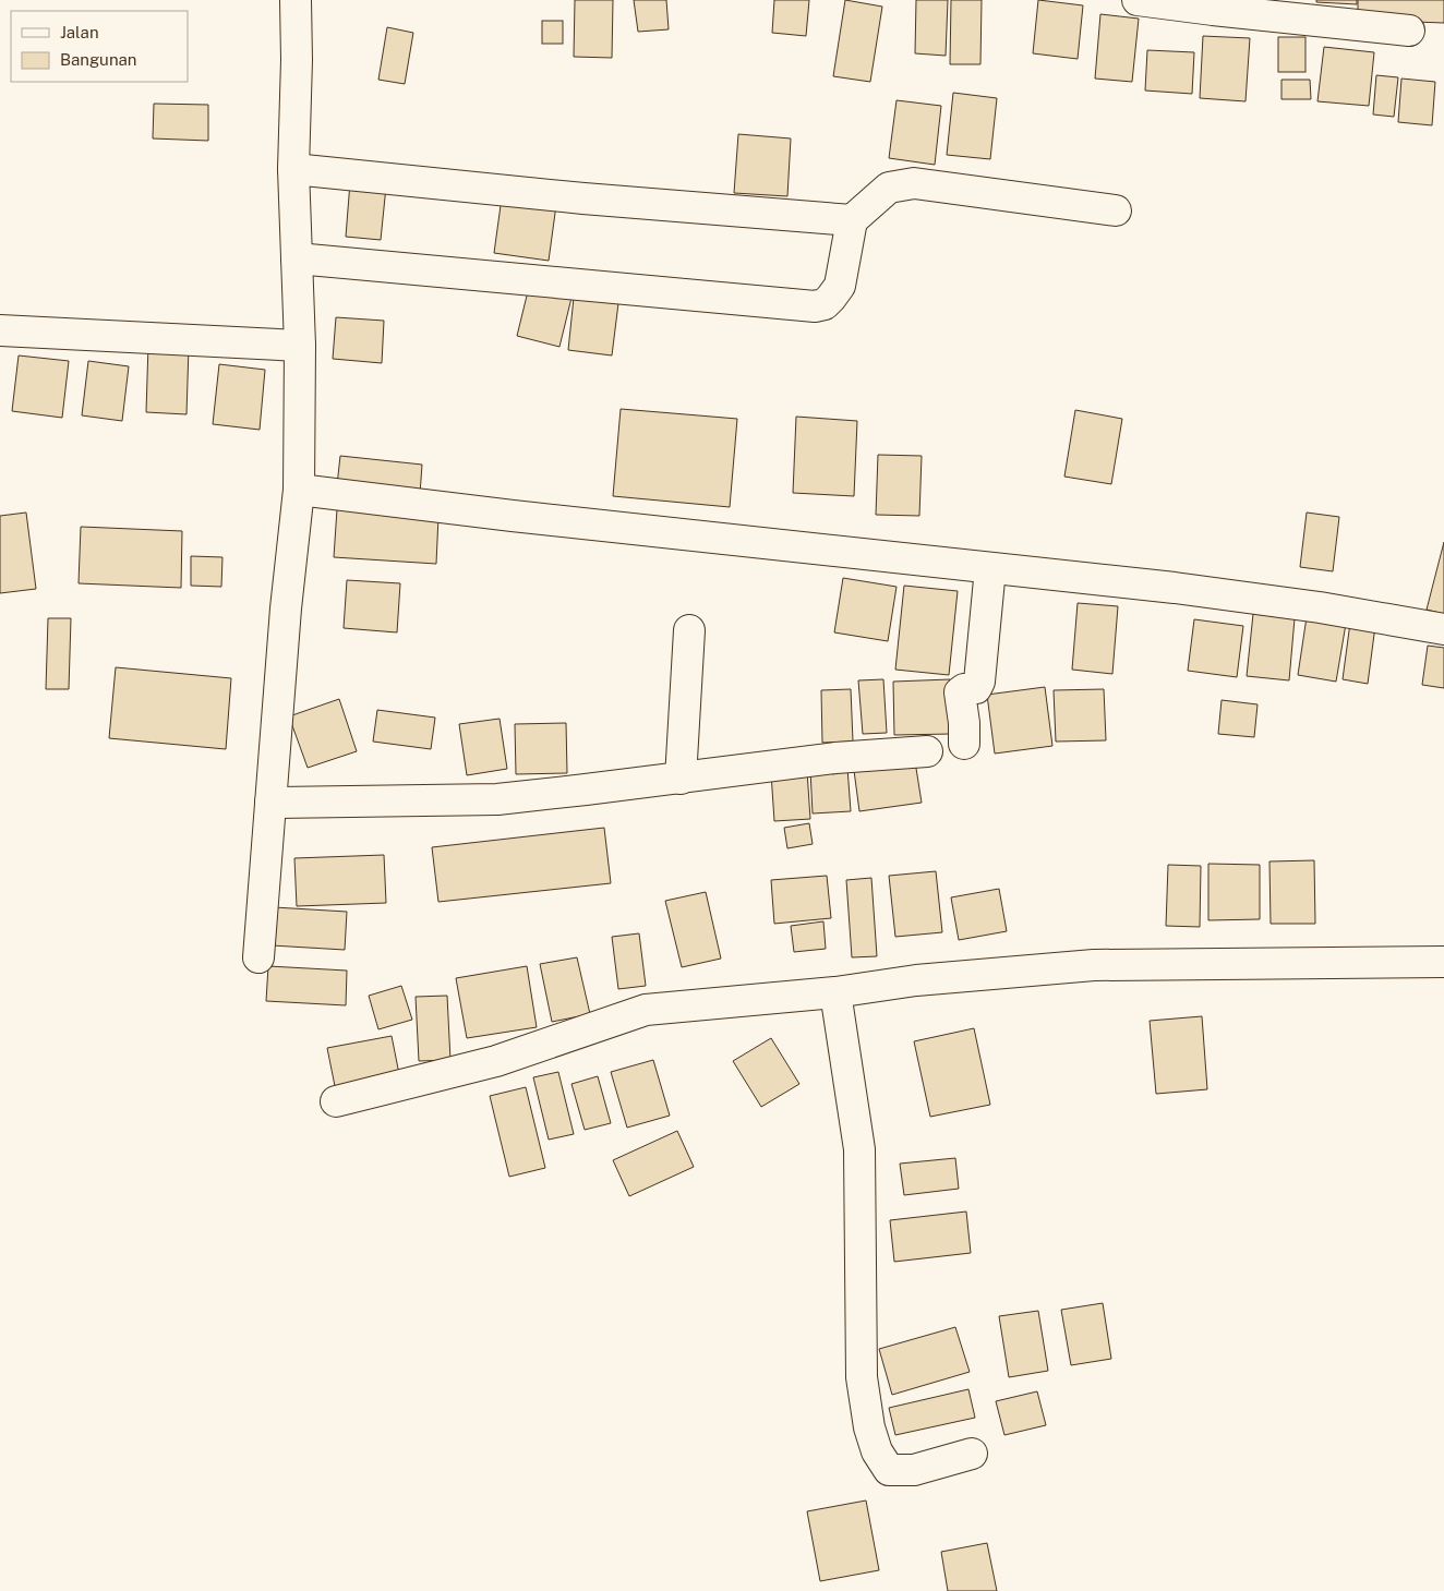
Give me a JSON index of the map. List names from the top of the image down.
{
  "legend": ["Jalan", "Bangunan"]
}
